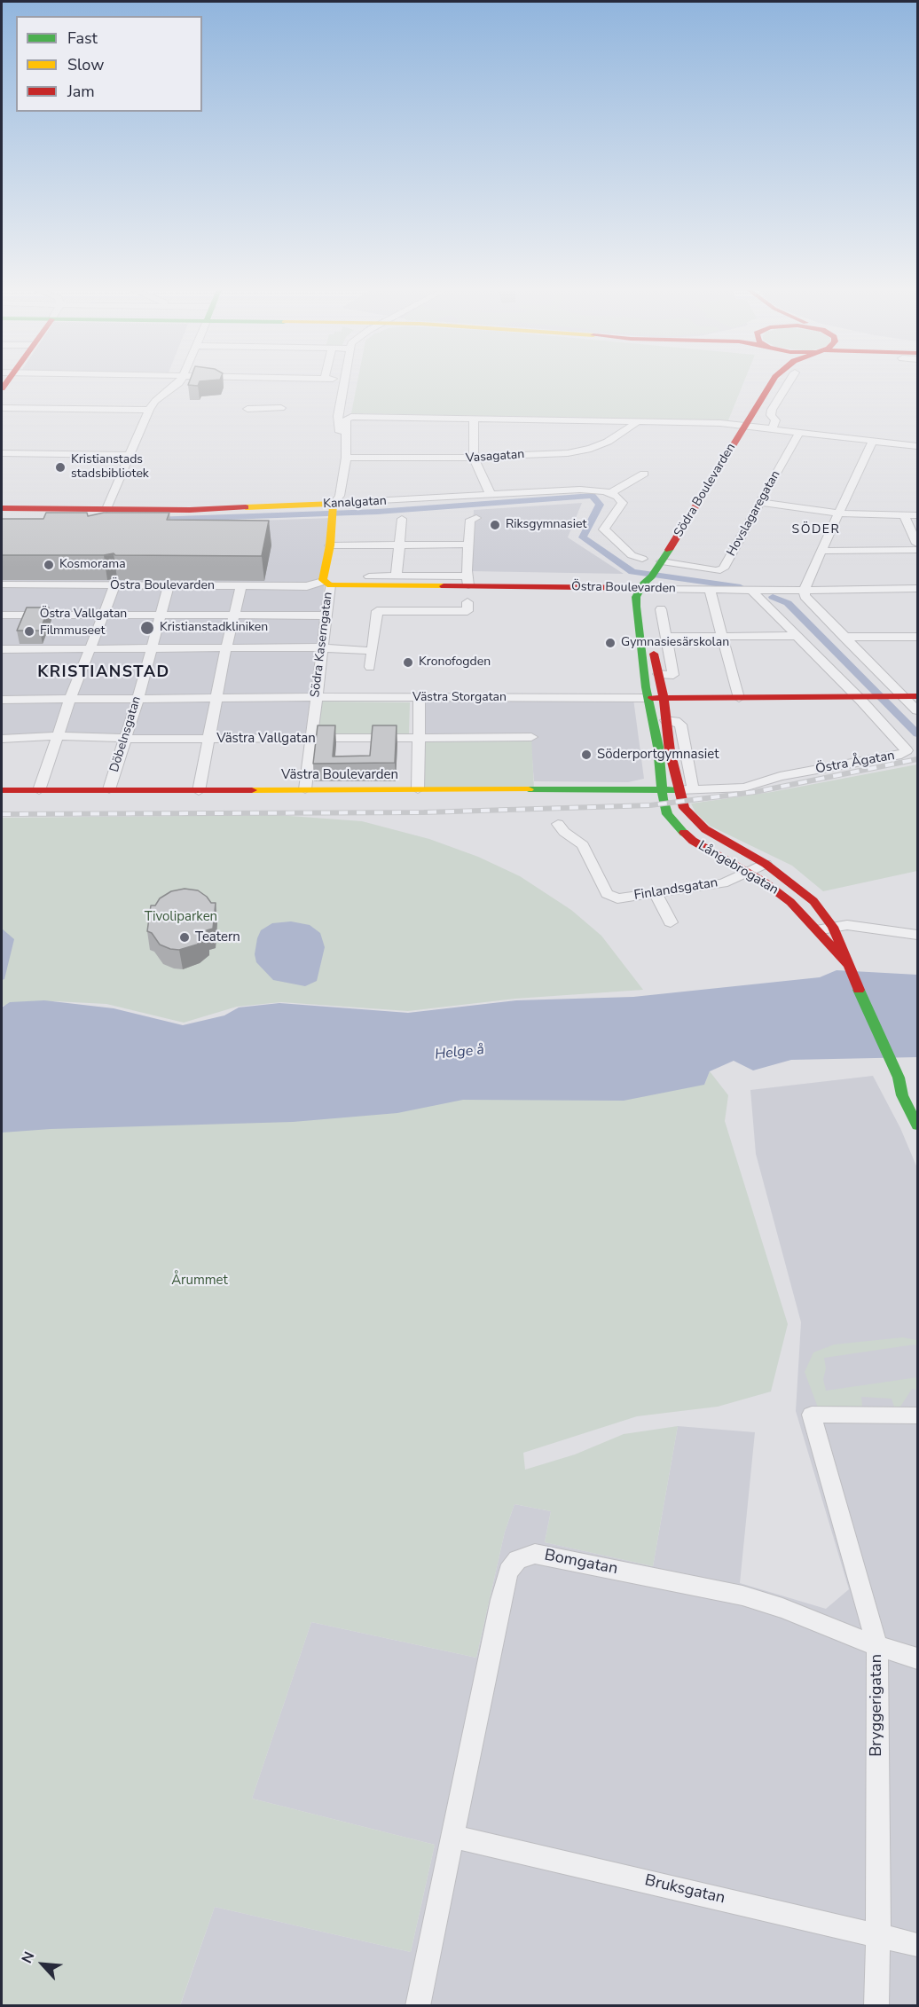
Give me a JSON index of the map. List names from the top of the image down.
{
  "streets": {
    "main road": [
      "Södra Boulevarden",
      "Kanalgatan",
      "Östra Boulevarden",
      "Södra Kaserngatan",
      "Västra Storgatan",
      "Västra Boulevarden",
      "Långebrogatan"
    ],
    "street": [
      "Vasagatan",
      "Hovslagaregatan",
      "Östra Vallgatan",
      "Döbelnsgatan",
      "Västra Vallgatan",
      "Östra Ågatan",
      "Finlandsgatan",
      "Bomgatan",
      "Bryggerigatan",
      "Bruksgatan"
    ]
  },
  "crossings": [
    ["Vasagatan", "Södra Kaserngatan"],
    ["Södra Boulevarden", "Hovslagaregatan"],
    ["Södra Boulevarden", "Östra Boulevarden"],
    ["Södra Boulevarden", "Västra Storgatan"],
    ["Södra Boulevarden", "Östra Ågatan"],
    ["Södra Boulevarden", "Västra Boulevarden"],
    ["Södra Boulevarden", "Långebrogatan"],
    ["Kanalgatan", "Södra Kaserngatan"],
    ["Hovslagaregatan", "Östra Boulevarden"],
    ["Östra Boulevarden", "Södra Kaserngatan"],
    ["Östra Boulevarden", "Döbelnsgatan"],
    ["Östra Boulevarden", "Östra Ågatan"],
    ["Östra Vallgatan", "Södra Kaserngatan"],
    ["Östra Vallgatan", "Döbelnsgatan"],
    ["Södra Kaserngatan", "Västra Storgatan"],
    ["Södra Kaserngatan", "Västra Vallgatan"],
    ["Södra Kaserngatan", "Västra Boulevarden"],
    ["Västra Storgatan", "Döbelnsgatan"],
    ["Västra Storgatan", "Östra Ågatan"],
    ["Döbelnsgatan", "Västra Vallgatan"],
    ["Döbelnsgatan", "Västra Boulevarden"],
    ["Östra Ågatan", "Västra Boulevarden"],
    ["Östra Ågatan", "Långebrogatan"],
    ["Västra Boulevarden", "Långebrogatan"],
    ["Långebrogatan", "Finlandsgatan"],
    ["Bomgatan", "Bryggerigatan"],
    ["Bomgatan", "Bruksgatan"],
    ["Bryggerigatan", "Bruksgatan"]
  ],
  "districts": ["SÖDER", "KRISTIANSTAD"],
  "water": ["Helge å"],
  "parks": ["Tivoliparken", "Årummet"],
  "places": [
    "Kristianstads stadsbibliotek",
    "Riksgymnasiet",
    "Kosmorama",
    "Kristianstadkliniken",
    "Filmmuseet",
    "Gymnasiesärskolan",
    "Kronofogden",
    "Söderportgymnasiet",
    "Teatern"
  ],
  "legend": ["Fast", "Slow", "Jam"],
  "north": "top left"
}
